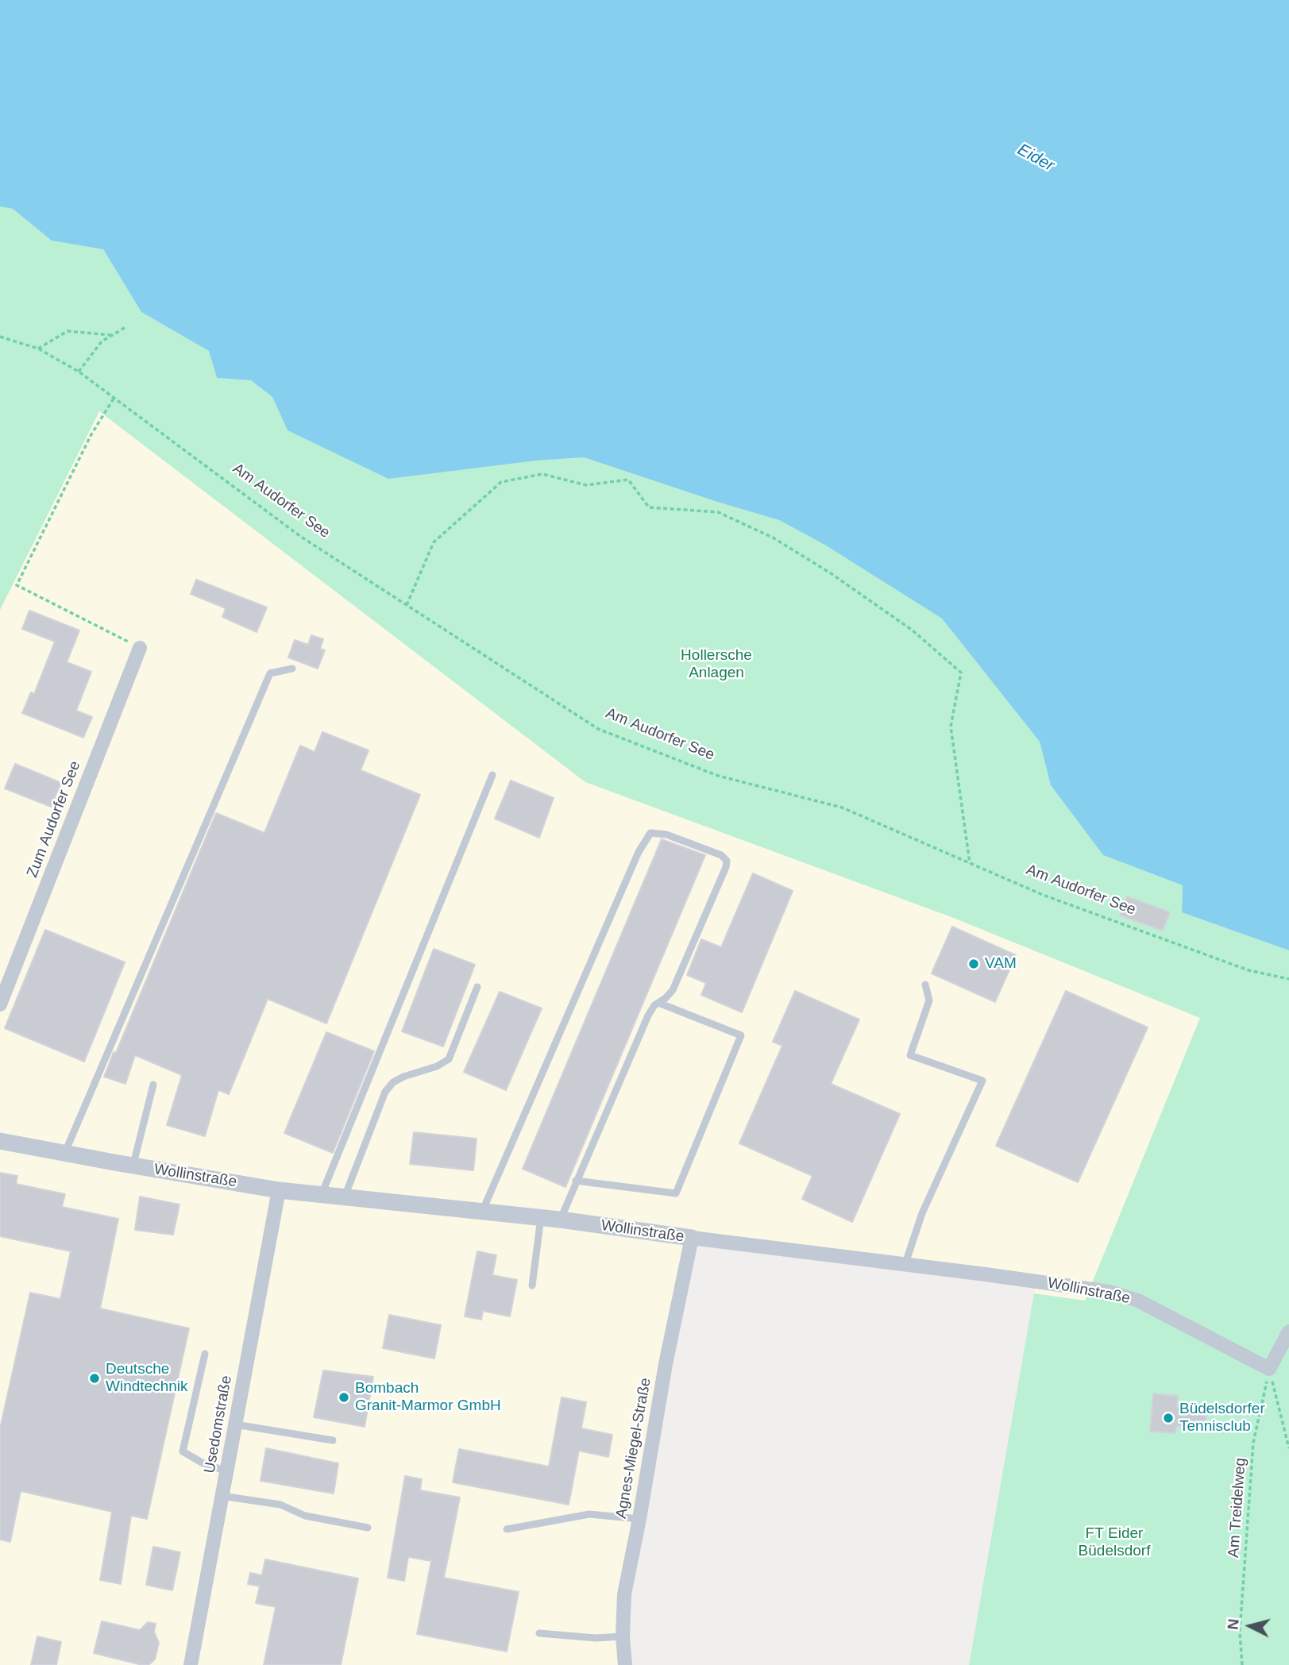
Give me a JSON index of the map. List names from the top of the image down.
{
  "streets": {
    "street": [
      "Zum Audorfer See",
      "Wollinstraße",
      "Usedomstraße",
      "Agnes-Miegel-Straße"
    ],
    "path": ["Am Audorfer See", "Am Treidelweg"]
  },
  "crossings": [
    ["Wollinstraße", "Usedomstraße"],
    ["Wollinstraße", "Agnes-Miegel-Straße"],
    ["Wollinstraße", "Am Treidelweg"]
  ],
  "water": ["Eider"],
  "parks": ["Hollersche Anlagen", "FT Eider Büdelsdorf"],
  "places": [
    "VAM",
    "Deutsche Windtechnik",
    "Bombach Granit-Marmor GmbH",
    "Büdelsdorfer Tennisclub"
  ],
  "north": "left"
}
